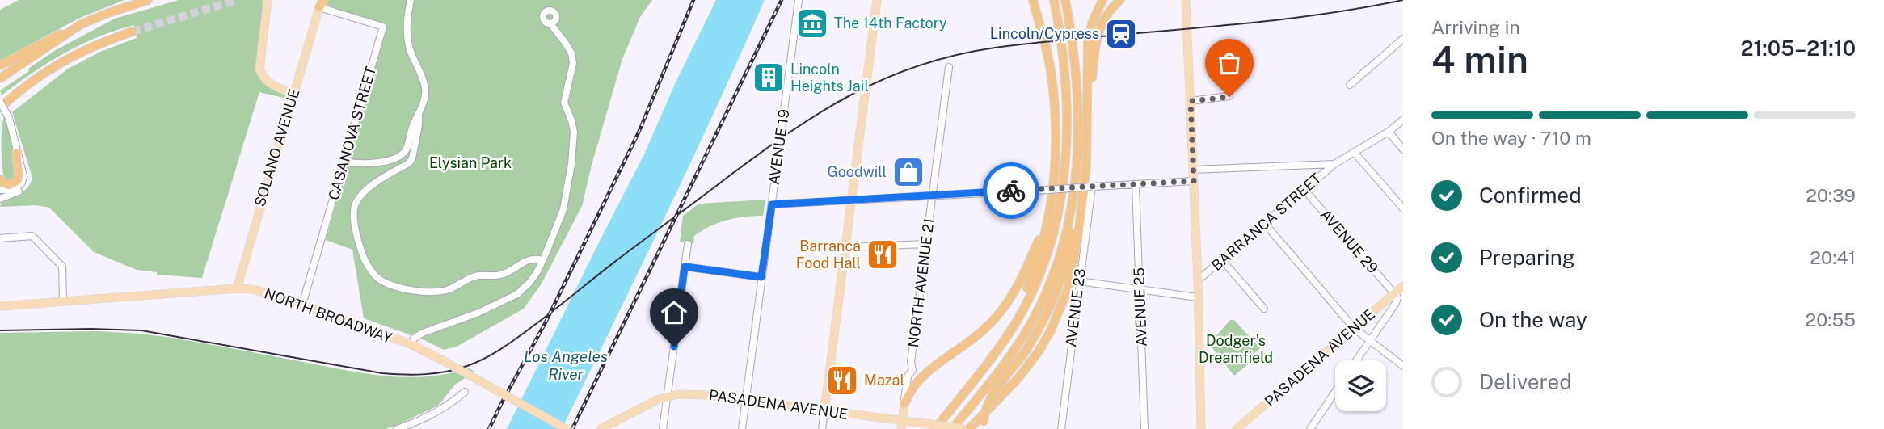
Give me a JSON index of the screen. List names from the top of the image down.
{
  "streets": {
    "main road": [
      "SOLANO AVENUE",
      "NORTH AVENUE 21",
      "NORTH BROADWAY",
      "PASADENA AVENUE"
    ],
    "street": [
      "CASANOVA STREET",
      "AVENUE 19",
      "BARRANCA STREET",
      "AVENUE 29",
      "AVENUE 25",
      "AVENUE 23"
    ]
  },
  "crossings": [
    ["CASANOVA STREET", "SOLANO AVENUE"],
    ["CASANOVA STREET", "NORTH BROADWAY"],
    ["AVENUE 19", "PASADENA AVENUE"],
    ["SOLANO AVENUE", "NORTH BROADWAY"],
    ["BARRANCA STREET", "AVENUE 29"],
    ["AVENUE 29", "PASADENA AVENUE"],
    ["NORTH AVENUE 21", "PASADENA AVENUE"]
  ],
  "water": ["Los Angeles River"],
  "parks": ["Elysian Park", "Dodger's Dreamfield"],
  "places": {
    "museum": ["The 14th Factory"],
    "station": ["Lincoln/Cypress"],
    "building": ["Lincoln Heights Jail"],
    "shop": ["Goodwill"],
    "restaurant": ["Barranca Food Hall", "Mazal"]
  },
  "page": {
    "heading": ["4 min", "Arriving in", "21:05–21:10"],
    "bar": "On the way · 710 m",
    "list": [
      ["Confirmed", "20:39"],
      ["Preparing", "20:41"],
      ["On the way", "20:55"],
      "Delivered"
    ]
  }
}
